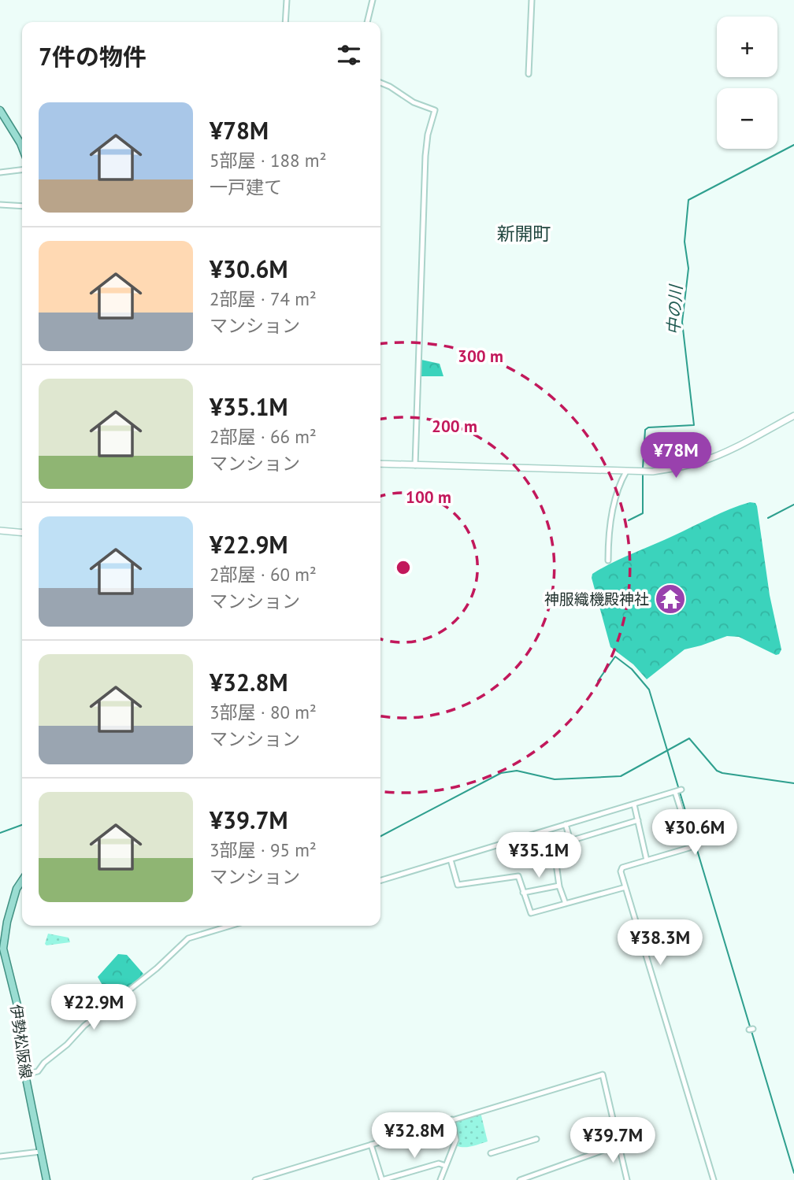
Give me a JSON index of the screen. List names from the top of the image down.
{
  "streets": {
    "main road": ["伊勢松阪線"]
  },
  "districts": ["新開町"],
  "water": ["中の川"],
  "places": {
    "temple": ["神服織機殿神社"]
  },
  "page": {
    "map_buttons": ["+", "−"],
    "heading": "7件の物件",
    "list": [
      {
        "name": "¥78M",
        "note": "5部屋 · 188 m² · 一戸建て"
      },
      {
        "name": "¥30.6M",
        "note": "2部屋 · 74 m² · マンション"
      },
      {
        "name": "¥35.1M",
        "note": "2部屋 · 66 m² · マンション"
      },
      {
        "name": "¥22.9M",
        "note": "2部屋 · 60 m² · マンション"
      },
      {
        "name": "¥32.8M",
        "note": "3部屋 · 80 m² · マンション"
      },
      {
        "name": "¥39.7M",
        "note": "3部屋 · 95 m² · マンション"
      }
    ],
    "price": [
      "¥78M",
      "¥30.6M",
      "¥35.1M",
      "¥38.3M",
      "¥22.9M",
      "¥32.8M",
      "¥39.7M"
    ]
  },
  "rings": ["300 m", "200 m", "100 m"]
}
